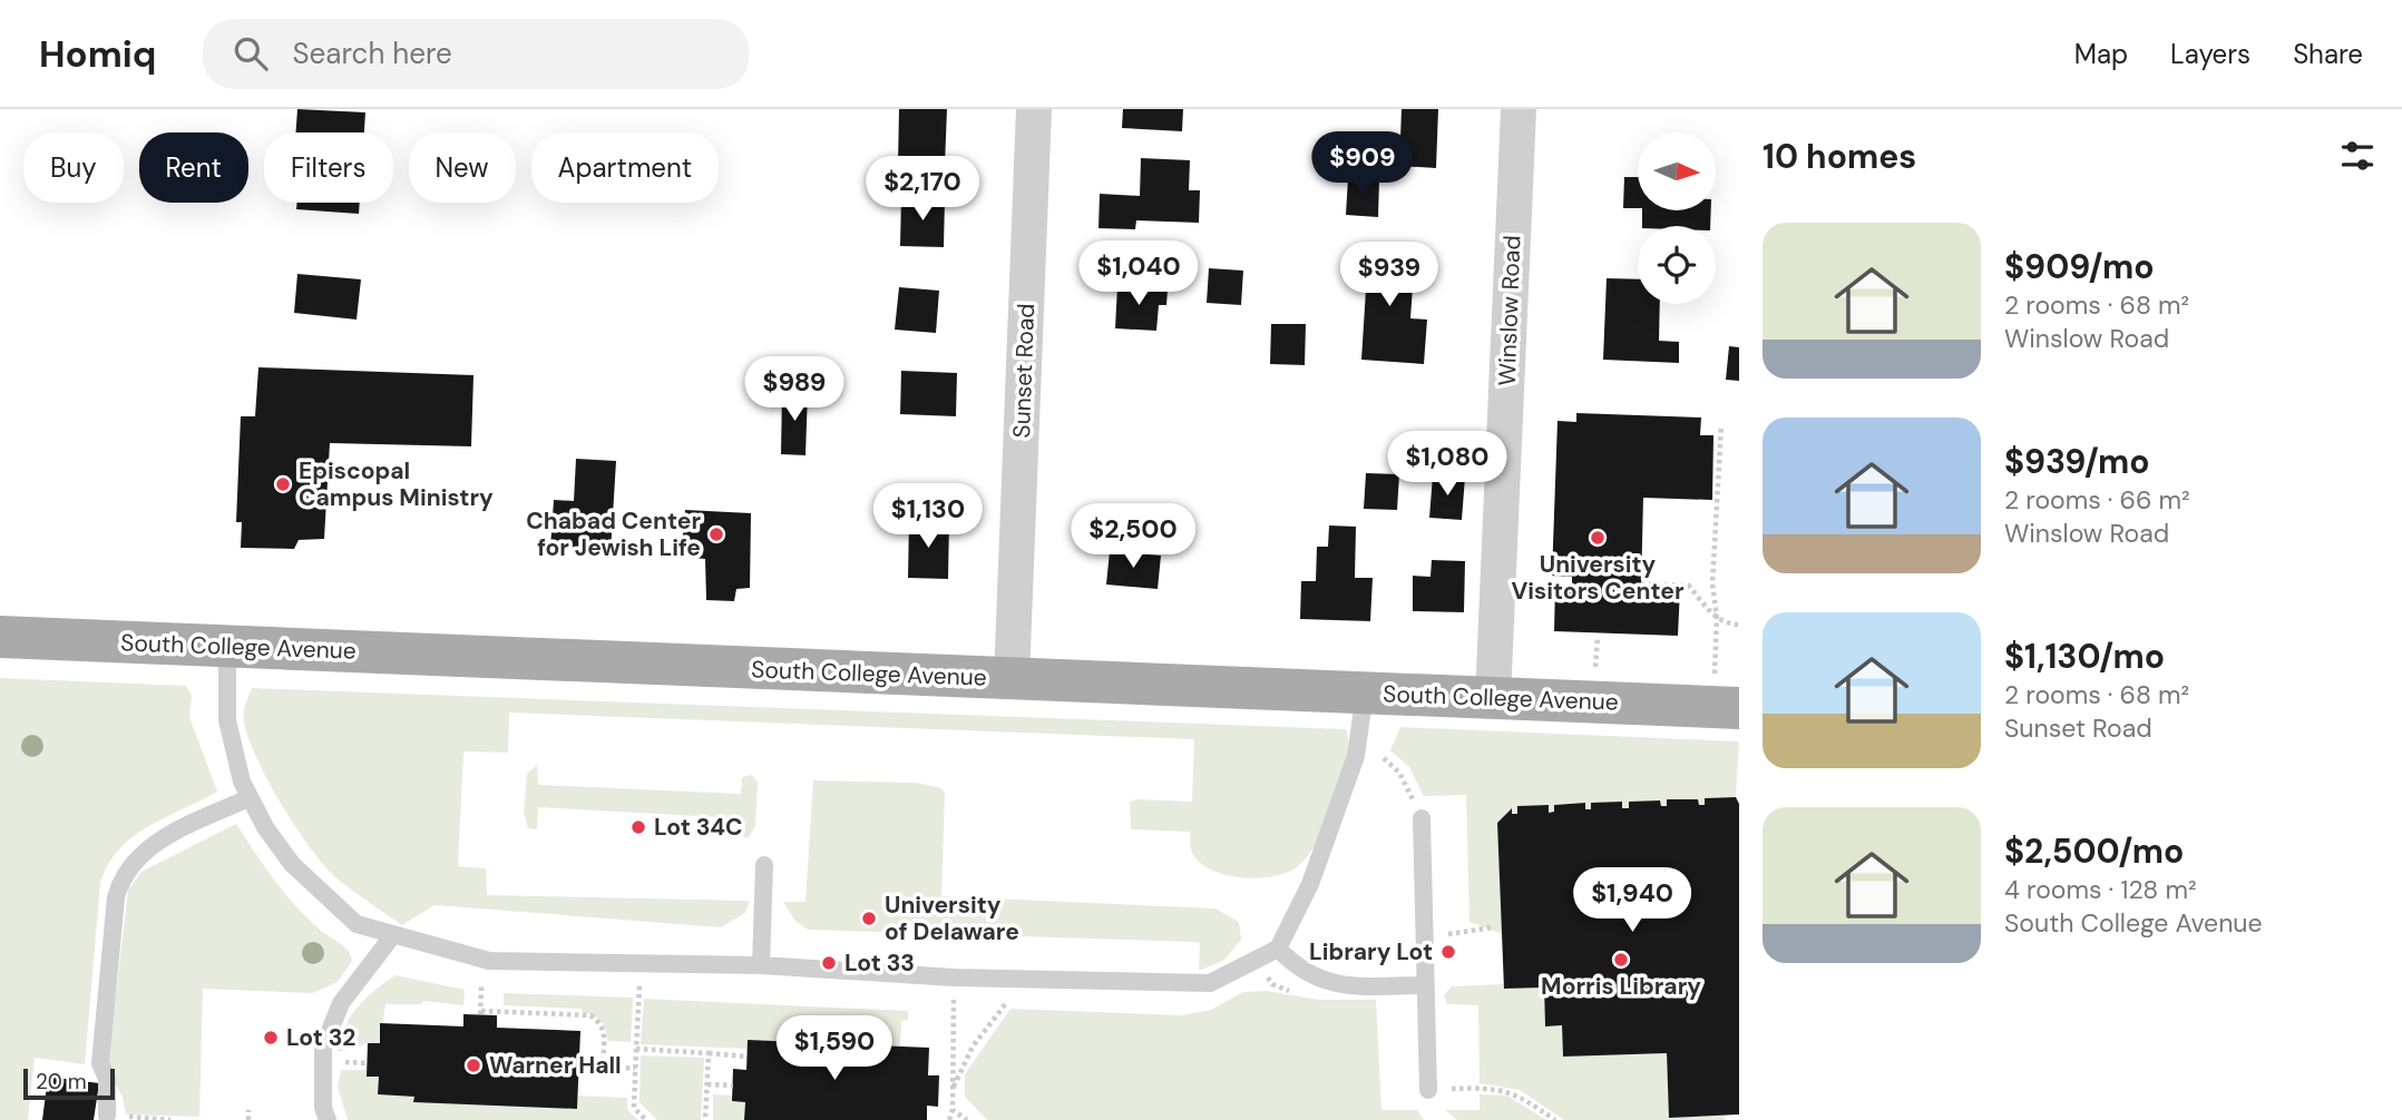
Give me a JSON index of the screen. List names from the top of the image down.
{
  "streets": {
    "main road": ["South College Avenue"],
    "street": ["Winslow Road", "Sunset Road"]
  },
  "crossings": [
    ["Winslow Road", "South College Avenue"],
    ["Sunset Road", "South College Avenue"]
  ],
  "places": [
    "Episcopal Campus Ministry",
    "Chabad Center for Jewish Life",
    "University Visitors Center",
    "Lot 34C",
    "University of Delaware",
    "Library Lot",
    "Morris Library",
    "Lot 33",
    "Lot 32",
    "Warner Hall"
  ],
  "scale_bar": "20 m",
  "north": "right",
  "page": {
    "header": "Homiq",
    "search": "Search here",
    "nav": ["Map", "Layers", "Share"],
    "heading": "10 homes",
    "price": [
      "$909",
      "$2,170",
      "$1,040",
      "$939",
      "$989",
      "$1,080",
      "$1,130",
      "$2,500",
      "$1,940",
      "$1,590"
    ],
    "chip": [
      "Buy",
      "Rent",
      "Filters",
      "New",
      "Apartment"
    ],
    "list": [
      {
        "name": "$909/mo",
        "note": "2 rooms · 68 m² · Winslow Road"
      },
      {
        "name": "$939/mo",
        "note": "2 rooms · 66 m² · Winslow Road"
      },
      {
        "name": "$1,130/mo",
        "note": "2 rooms · 68 m² · Sunset Road"
      },
      {
        "name": "$2,500/mo",
        "note": "4 rooms · 128 m² · South College Avenue"
      }
    ],
    "scale": "20 m"
  }
}
